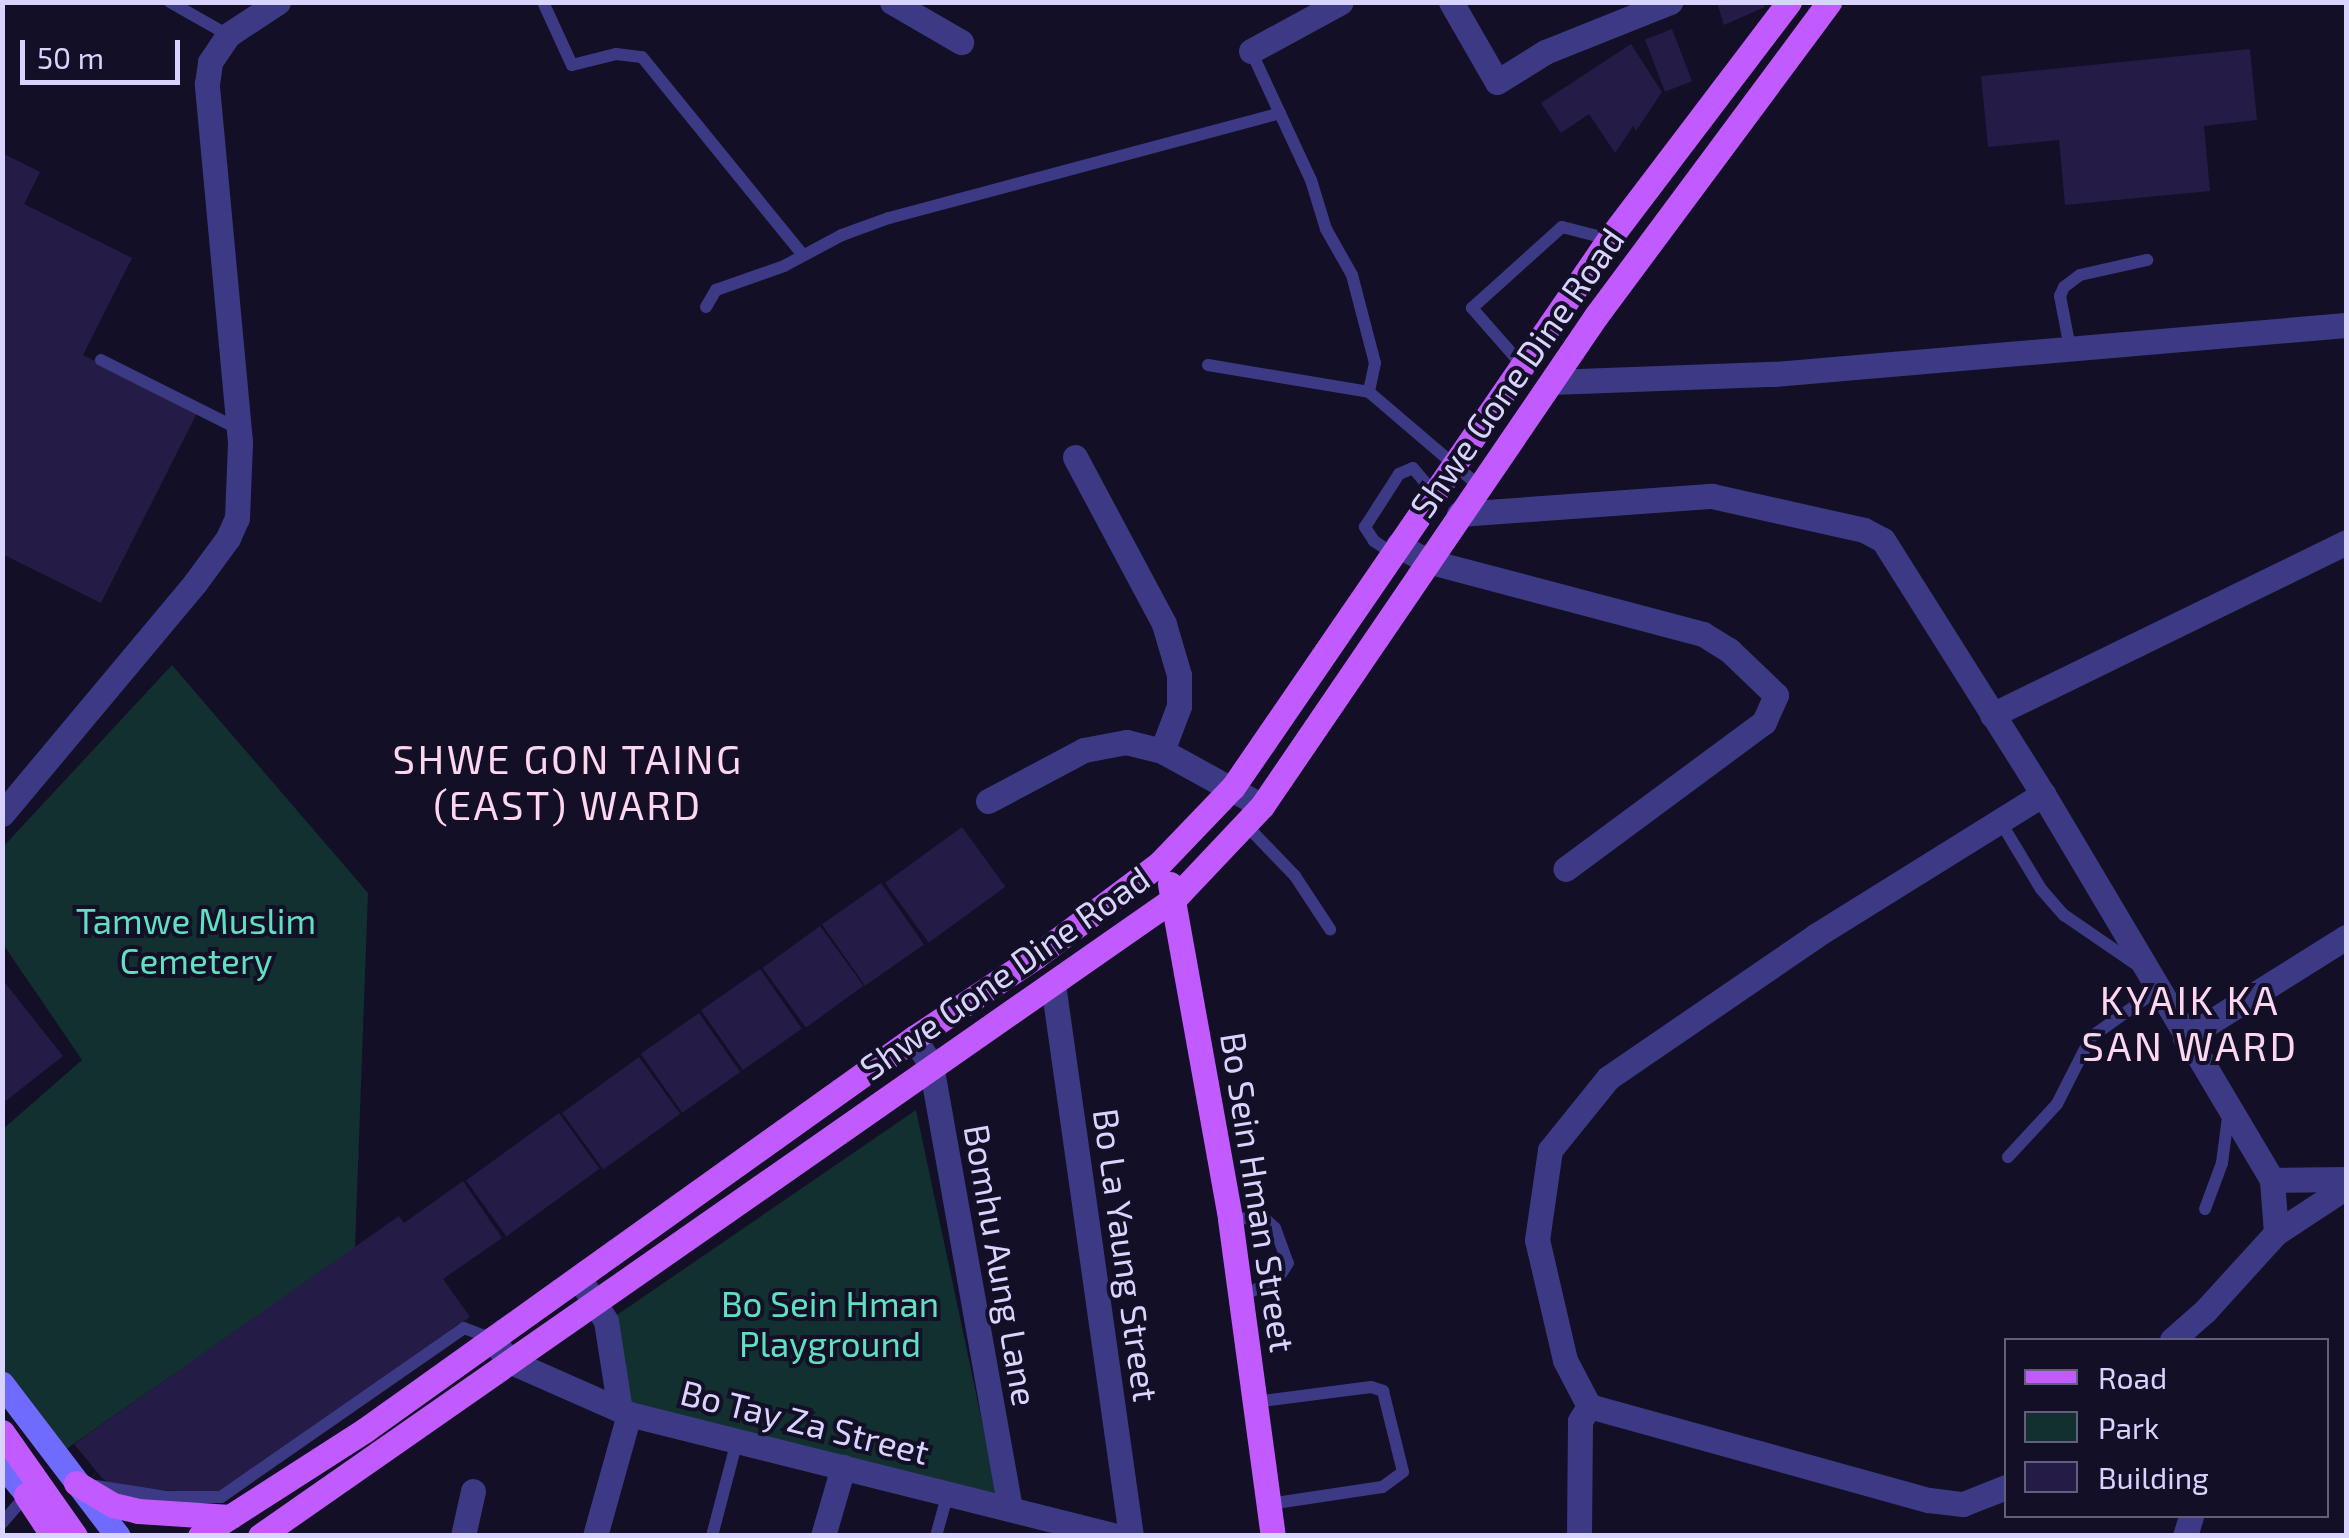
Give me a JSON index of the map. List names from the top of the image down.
{
  "streets": {
    "main road": ["Shwe Gone Dine Road", "Bo Sein Hman Street"],
    "street": ["Bo La Yaung Street", "Bomhu Aung Lane", "Bo Tay Za Street"]
  },
  "crossings": [
    ["Shwe Gone Dine Road", "Bo Sein Hman Street"],
    ["Shwe Gone Dine Road", "Bo La Yaung Street"],
    ["Shwe Gone Dine Road", "Bomhu Aung Lane"],
    ["Shwe Gone Dine Road", "Bo Tay Za Street"],
    ["Bomhu Aung Lane", "Bo Tay Za Street"]
  ],
  "districts": ["SHWE GON TAING (EAST) WARD", "KYAIK KA SAN WARD"],
  "parks": ["Tamwe Muslim Cemetery", "Bo Sein Hman Playground"],
  "legend": ["Road", "Park", "Building"],
  "scale_bar": "50 m"
}
